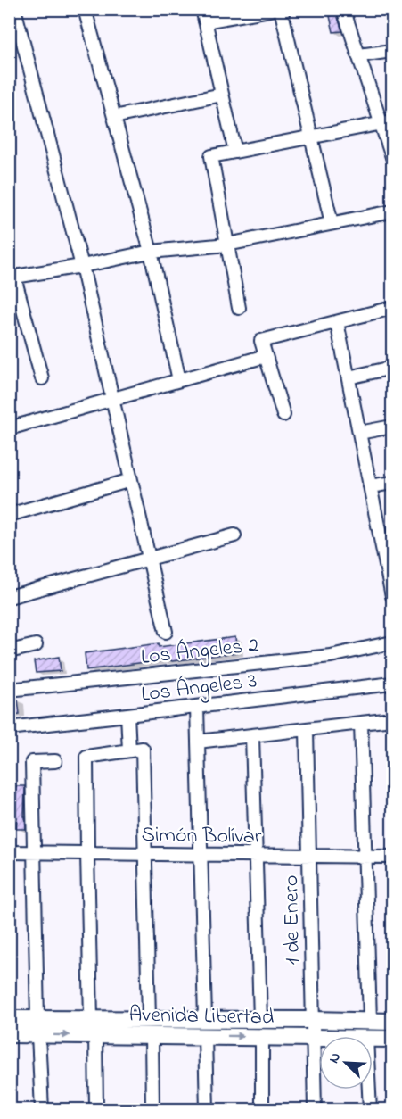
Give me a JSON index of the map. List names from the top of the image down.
{
  "streets": {
    "street": [
      "Los Ángeles 2",
      "Los Ángeles 3",
      "Simón Bolívar",
      "1 de Enero",
      "Avenida Libertad"
    ]
  },
  "crossings": [
    ["Simón Bolívar", "1 de Enero"],
    ["1 de Enero", "Avenida Libertad"]
  ],
  "north": "top left"
}
